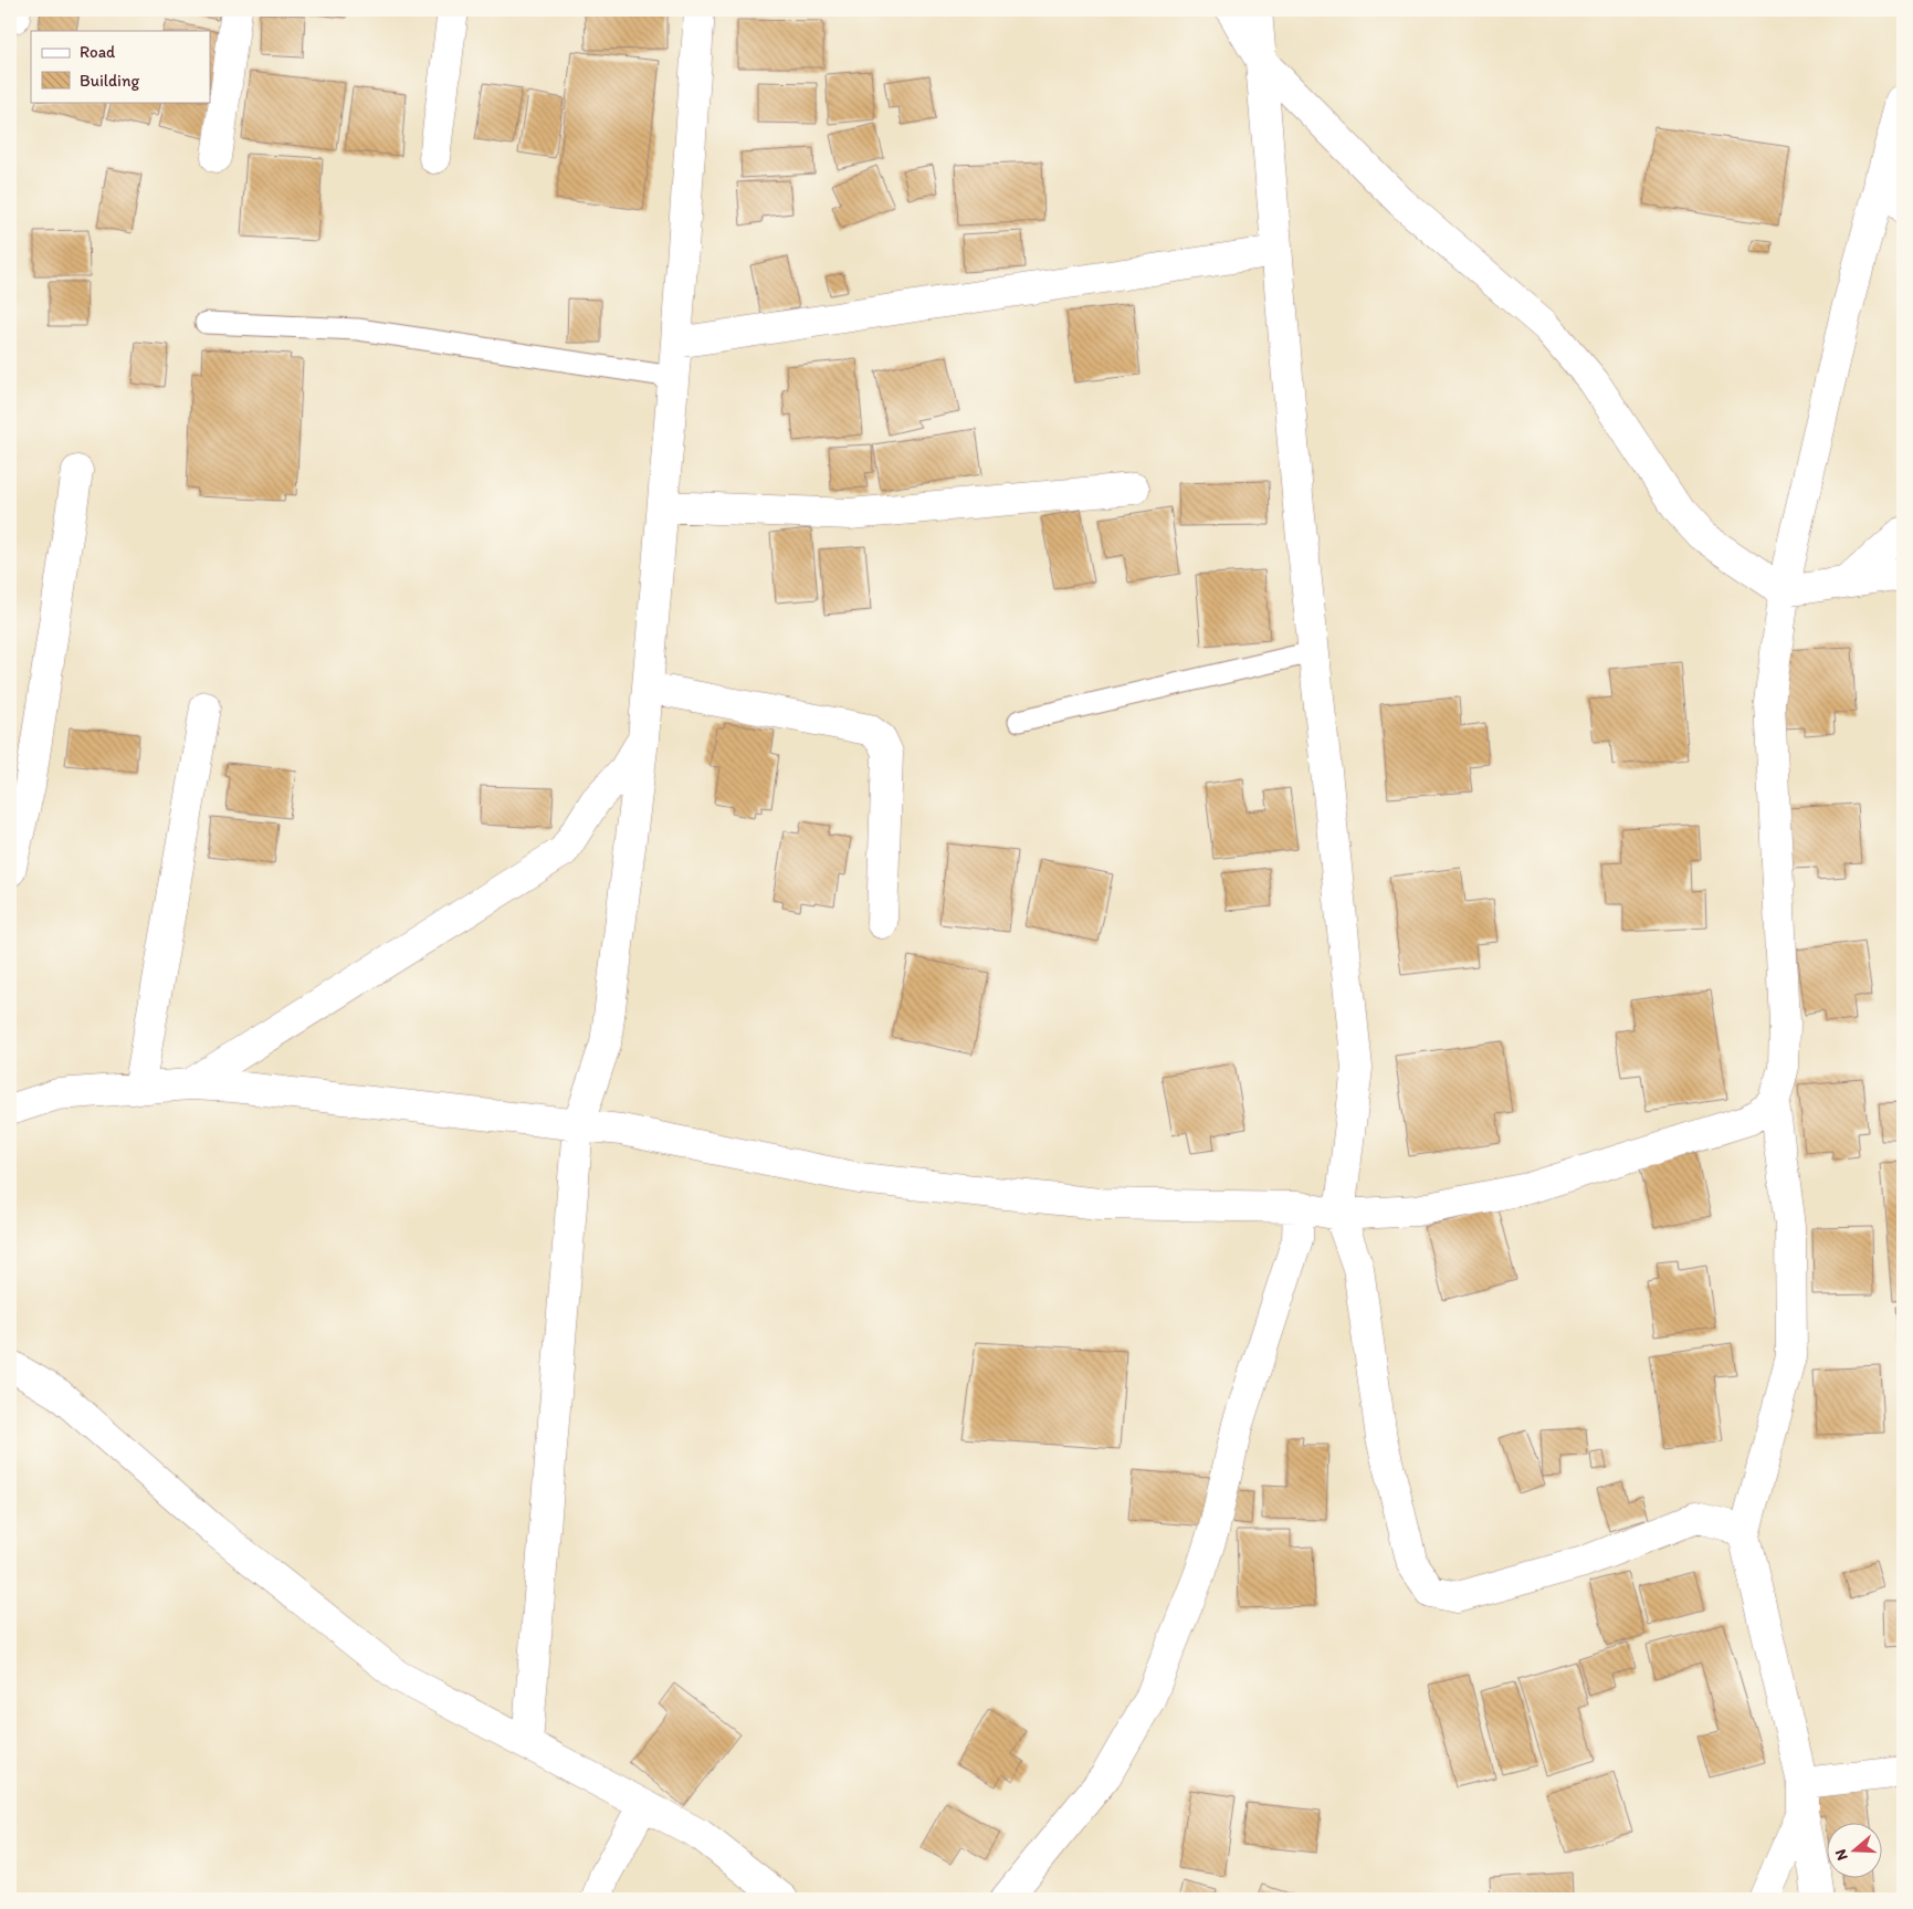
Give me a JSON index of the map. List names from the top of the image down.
{
  "legend": ["Road", "Building"],
  "north": "left"
}
